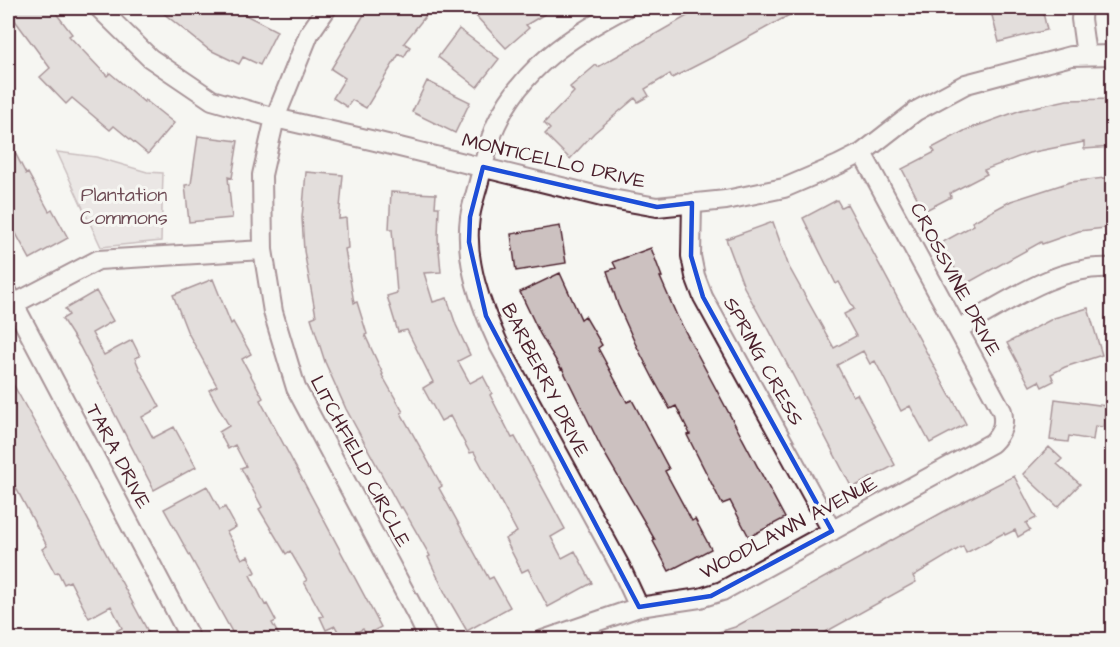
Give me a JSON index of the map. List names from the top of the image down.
{
  "streets": {
    "street": [
      "MONTICELLO DRIVE",
      "CROSSVINE DRIVE",
      "SPRING CRESS",
      "BARBERRY DRIVE",
      "TARA DRIVE",
      "LITCHFIELD CIRCLE",
      "WOODLAWN AVENUE"
    ]
  },
  "crossings": [
    ["MONTICELLO DRIVE", "CROSSVINE DRIVE"],
    ["MONTICELLO DRIVE", "SPRING CRESS"],
    ["MONTICELLO DRIVE", "BARBERRY DRIVE"],
    ["MONTICELLO DRIVE", "LITCHFIELD CIRCLE"],
    ["CROSSVINE DRIVE", "WOODLAWN AVENUE"],
    ["SPRING CRESS", "WOODLAWN AVENUE"],
    ["BARBERRY DRIVE", "WOODLAWN AVENUE"]
  ],
  "parks": ["Plantation Commons"]
}
